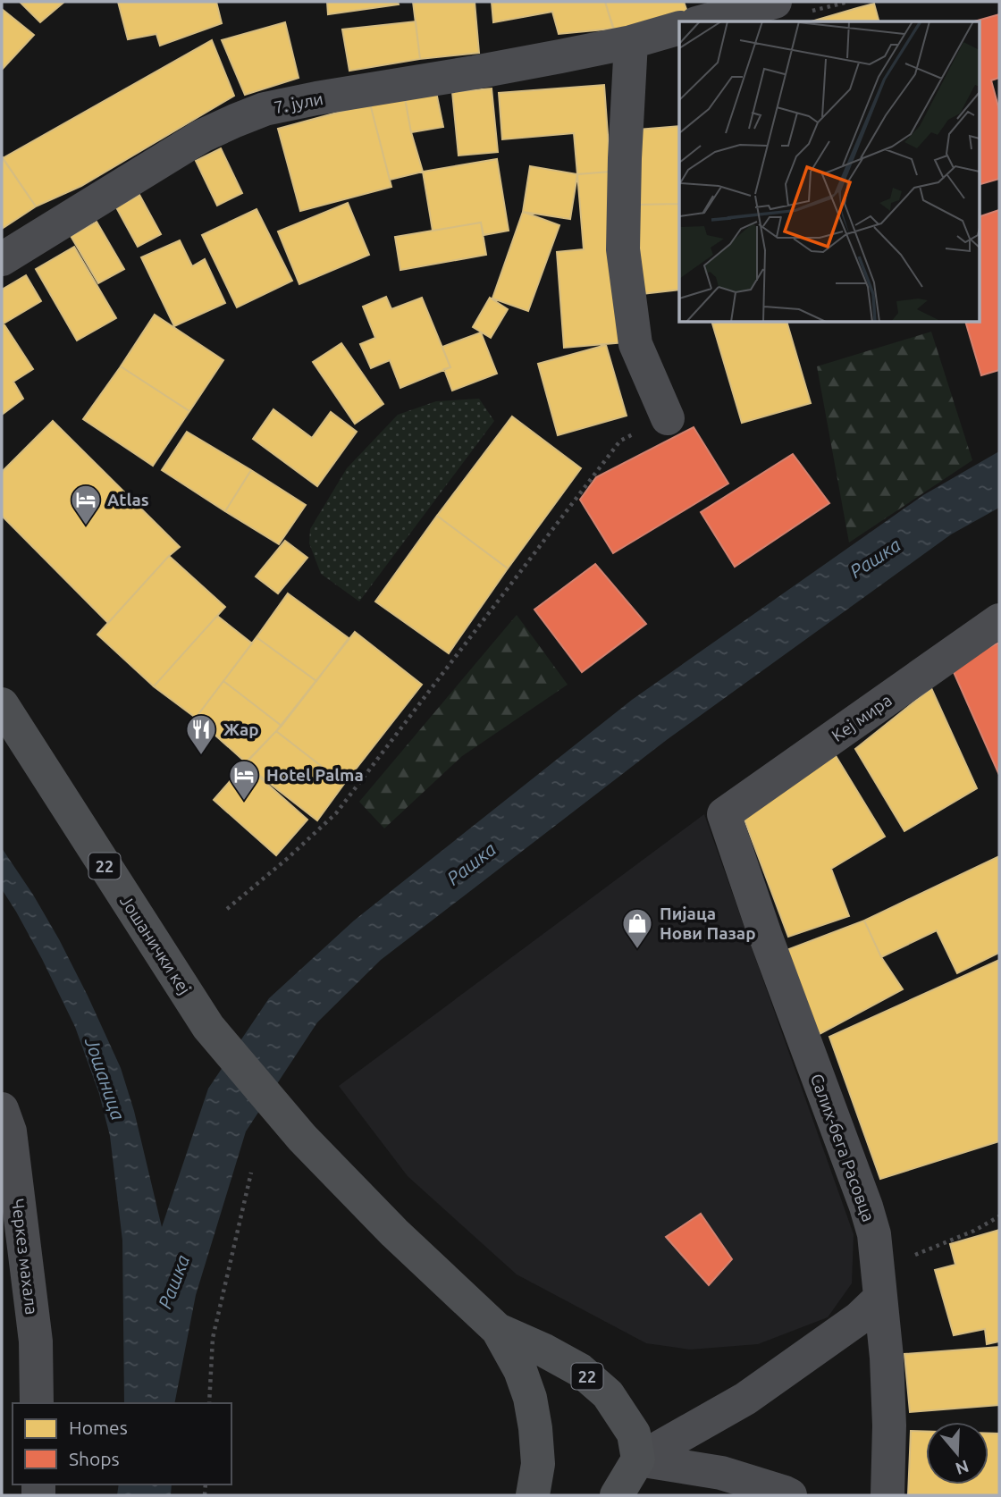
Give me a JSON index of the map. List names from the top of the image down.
{
  "streets": {
    "main road": ["22", "Јошанички кеј"],
    "street": [
      "7. јули",
      "Кеј мира",
      "Салих-бега Расовца",
      "Черкез махала"
    ]
  },
  "crossings": [
    ["Кеј мира", "Салих-бега Расовца"],
    ["22", "Јошанички кеј"]
  ],
  "water": ["Рашка", "Јошаница"],
  "places": {
    "hotel": ["Atlas", "Hotel Palma"],
    "restaurant": ["Жар"],
    "shop": ["Пијаца Нови Пазар"]
  },
  "legend": ["Homes", "Shops"],
  "north": "bottom"
}
